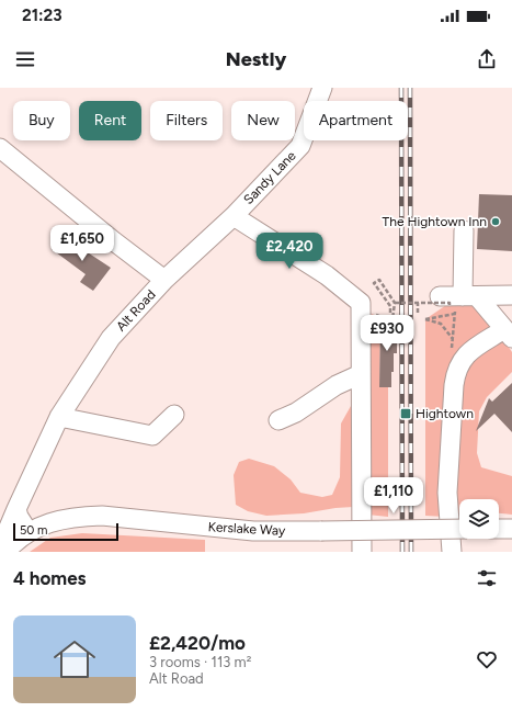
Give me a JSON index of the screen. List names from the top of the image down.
{
  "streets": {
    "street": ["Sandy Lane", "Alt Road", "Kerslake Way"]
  },
  "crossings": [
    ["Sandy Lane", "Alt Road"]
  ],
  "places": {
    "other": ["The Hightown Inn"],
    "transit": ["Hightown"]
  },
  "scale_bar": "50 m",
  "page": {
    "status": "21:23",
    "header": "Nestly",
    "chip": [
      "Buy",
      "Rent",
      "Filters",
      "New",
      "Apartment"
    ],
    "price": [
      "£1,650",
      "£2,420",
      "£930",
      "£1,110"
    ],
    "scale": "50 m",
    "heading": "4 homes",
    "list": [
      {
        "name": "£2,420/mo",
        "note": "3 rooms · 113 m² · Alt Road"
      }
    ]
  }
}
